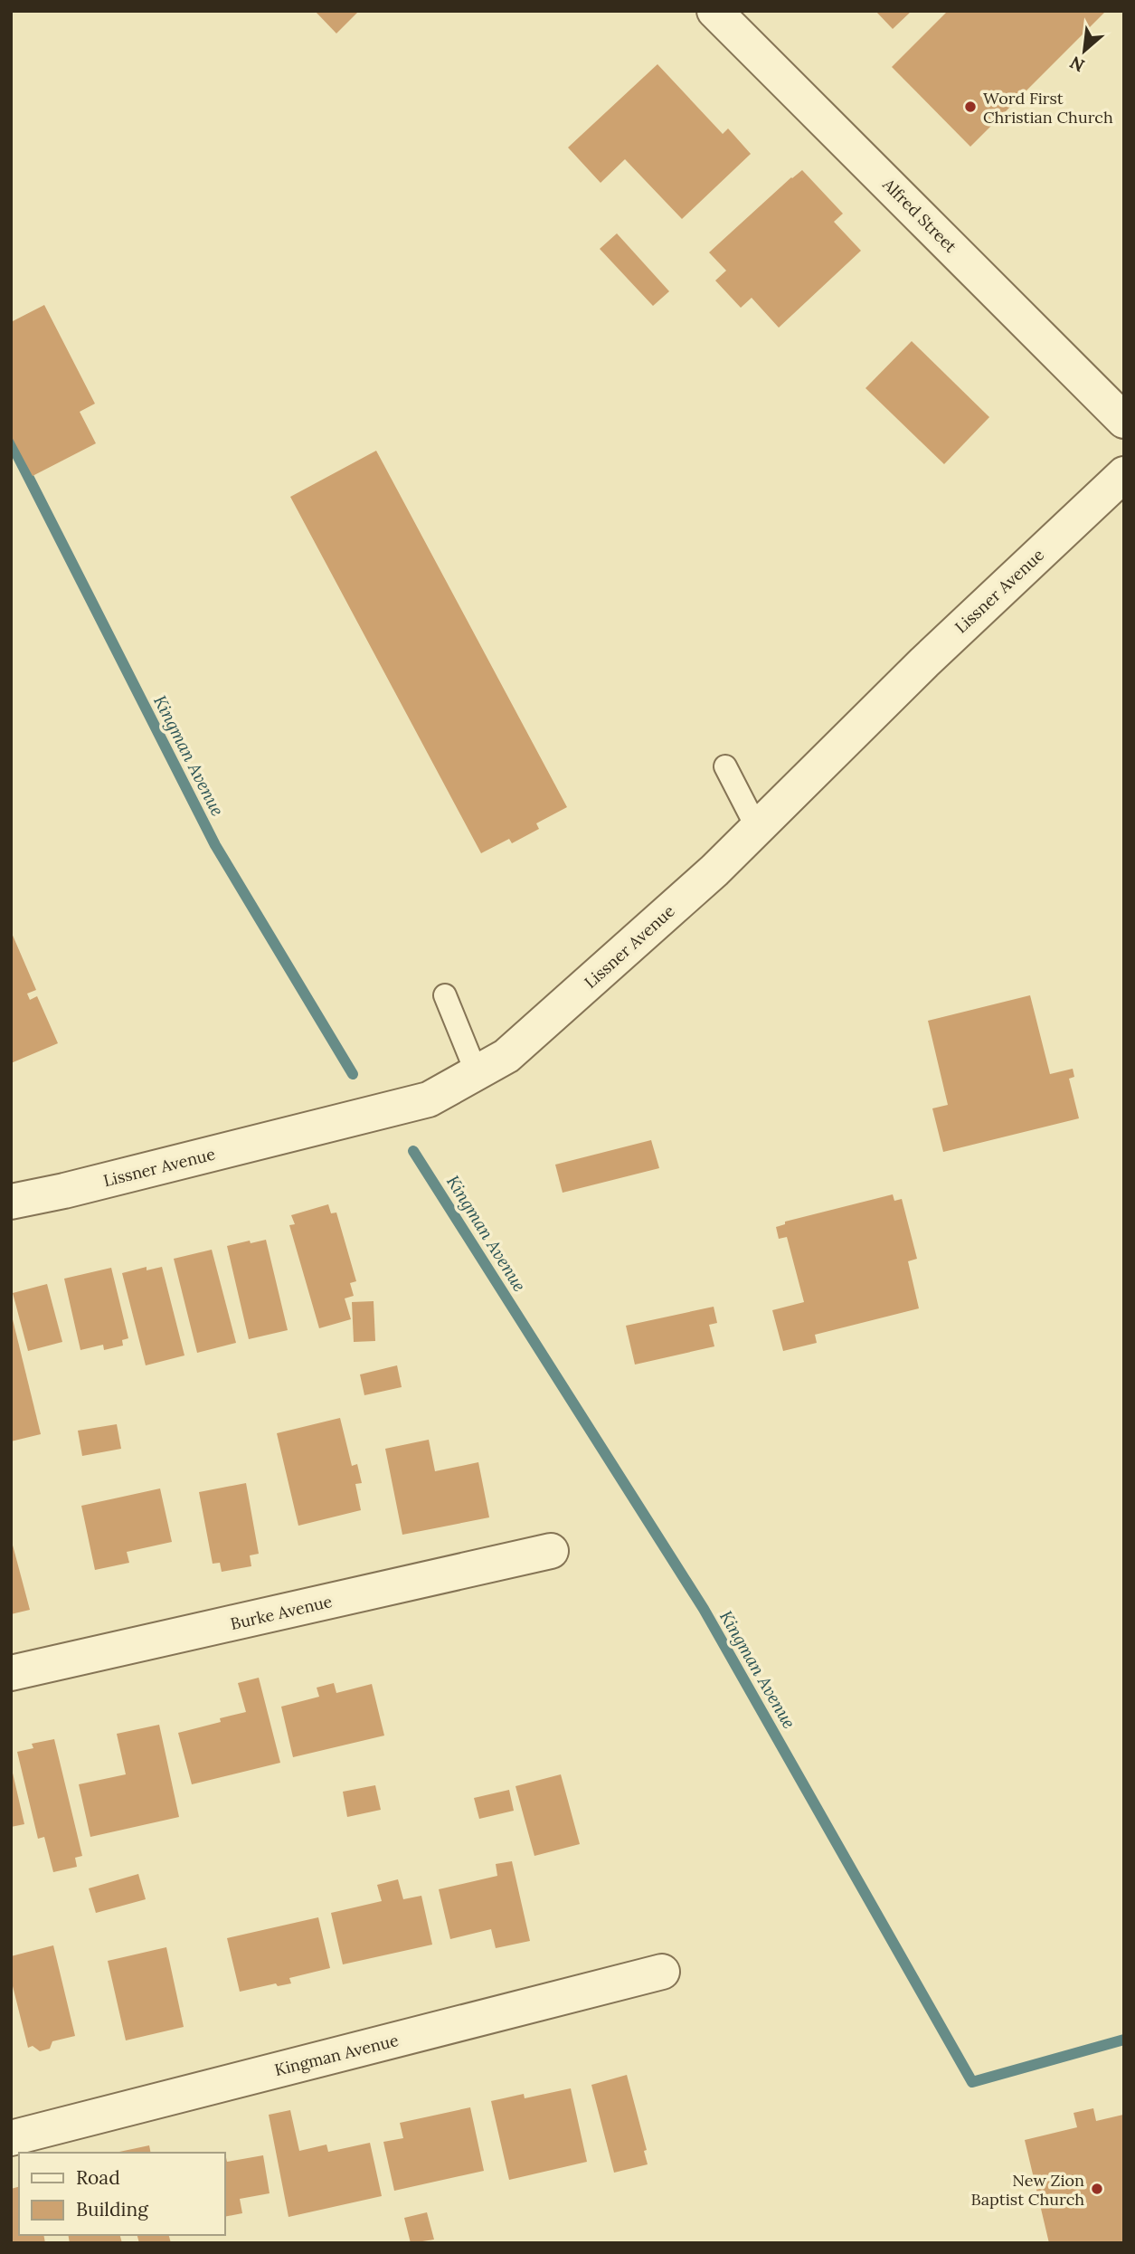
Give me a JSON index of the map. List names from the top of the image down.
{
  "streets": {
    "street": [
      "Alfred Street",
      "Lissner Avenue",
      "Burke Avenue",
      "Kingman Avenue"
    ]
  },
  "water": ["Kingman Avenue"],
  "places": ["Word First Christian Church", "New Zion Baptist Church"],
  "legend": ["Road", "Building"],
  "north": "bottom left"
}
